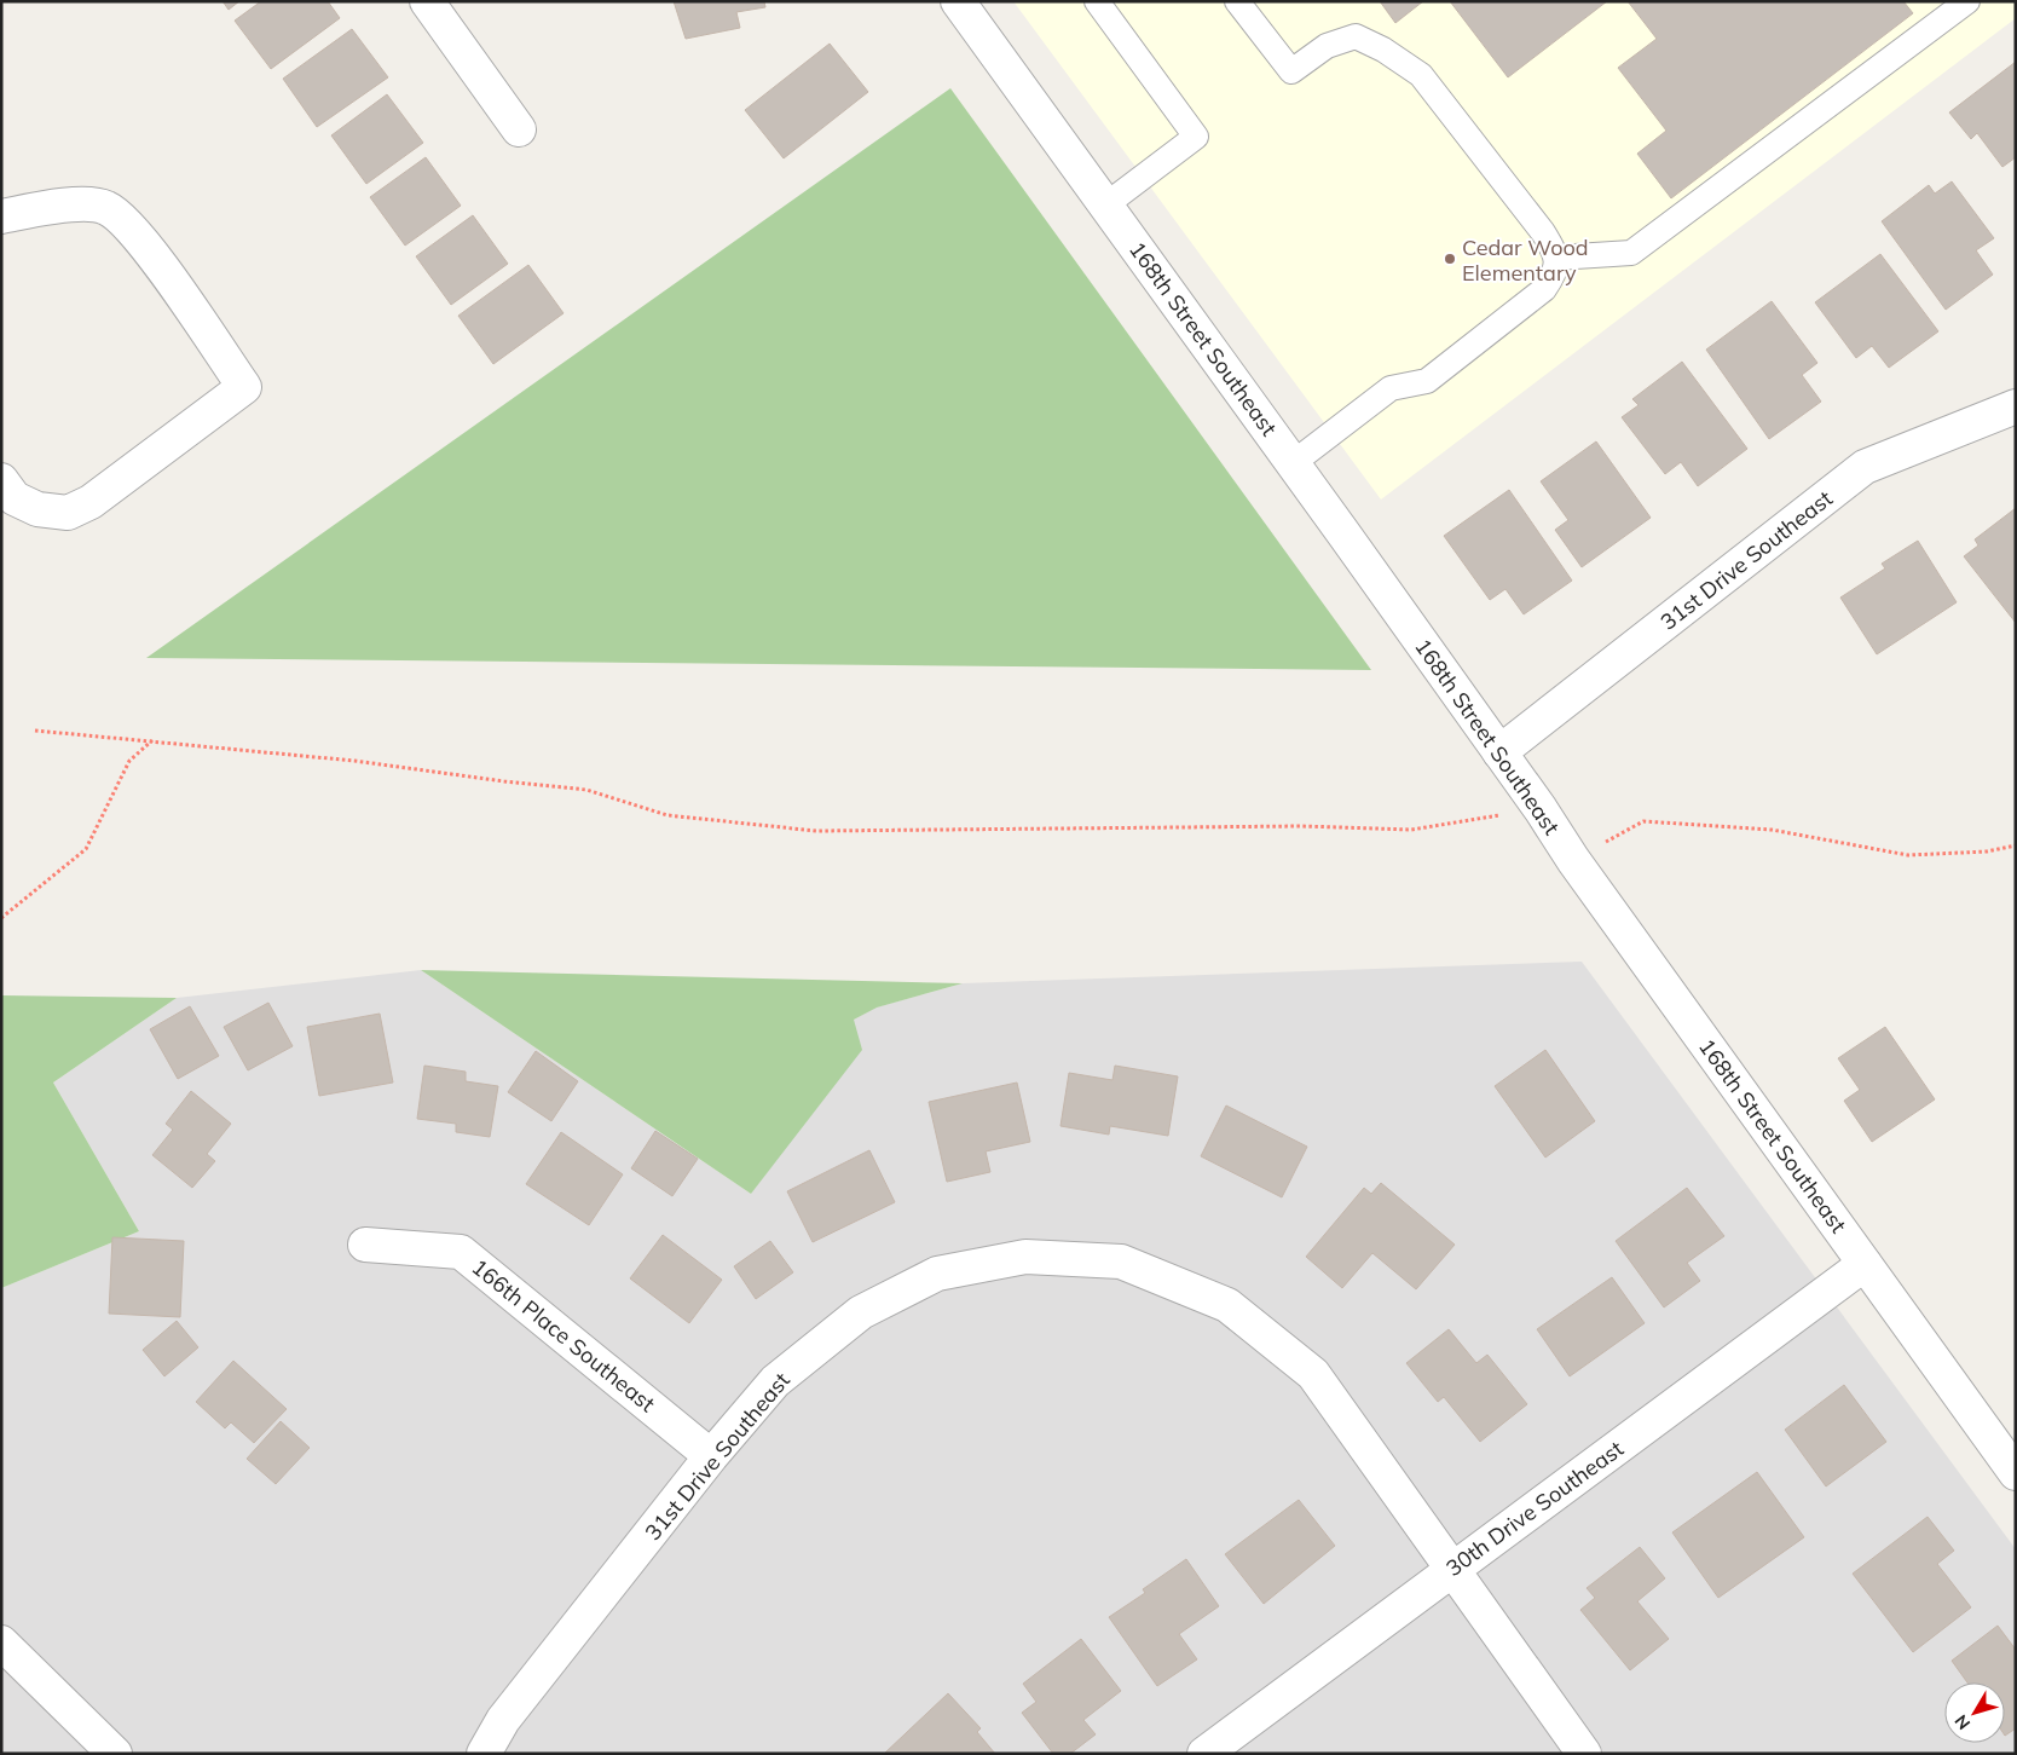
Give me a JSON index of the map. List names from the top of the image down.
{
  "streets": {
    "street": [
      "168th Street Southeast",
      "31st Drive Southeast",
      "166th Place Southeast",
      "30th Drive Southeast"
    ]
  },
  "crossings": [
    ["168th Street Southeast", "31st Drive Southeast"],
    ["168th Street Southeast", "30th Drive Southeast"],
    ["31st Drive Southeast", "166th Place Southeast"],
    ["31st Drive Southeast", "30th Drive Southeast"]
  ],
  "places": ["Cedar Wood Elementary"],
  "north": "bottom left"
}
